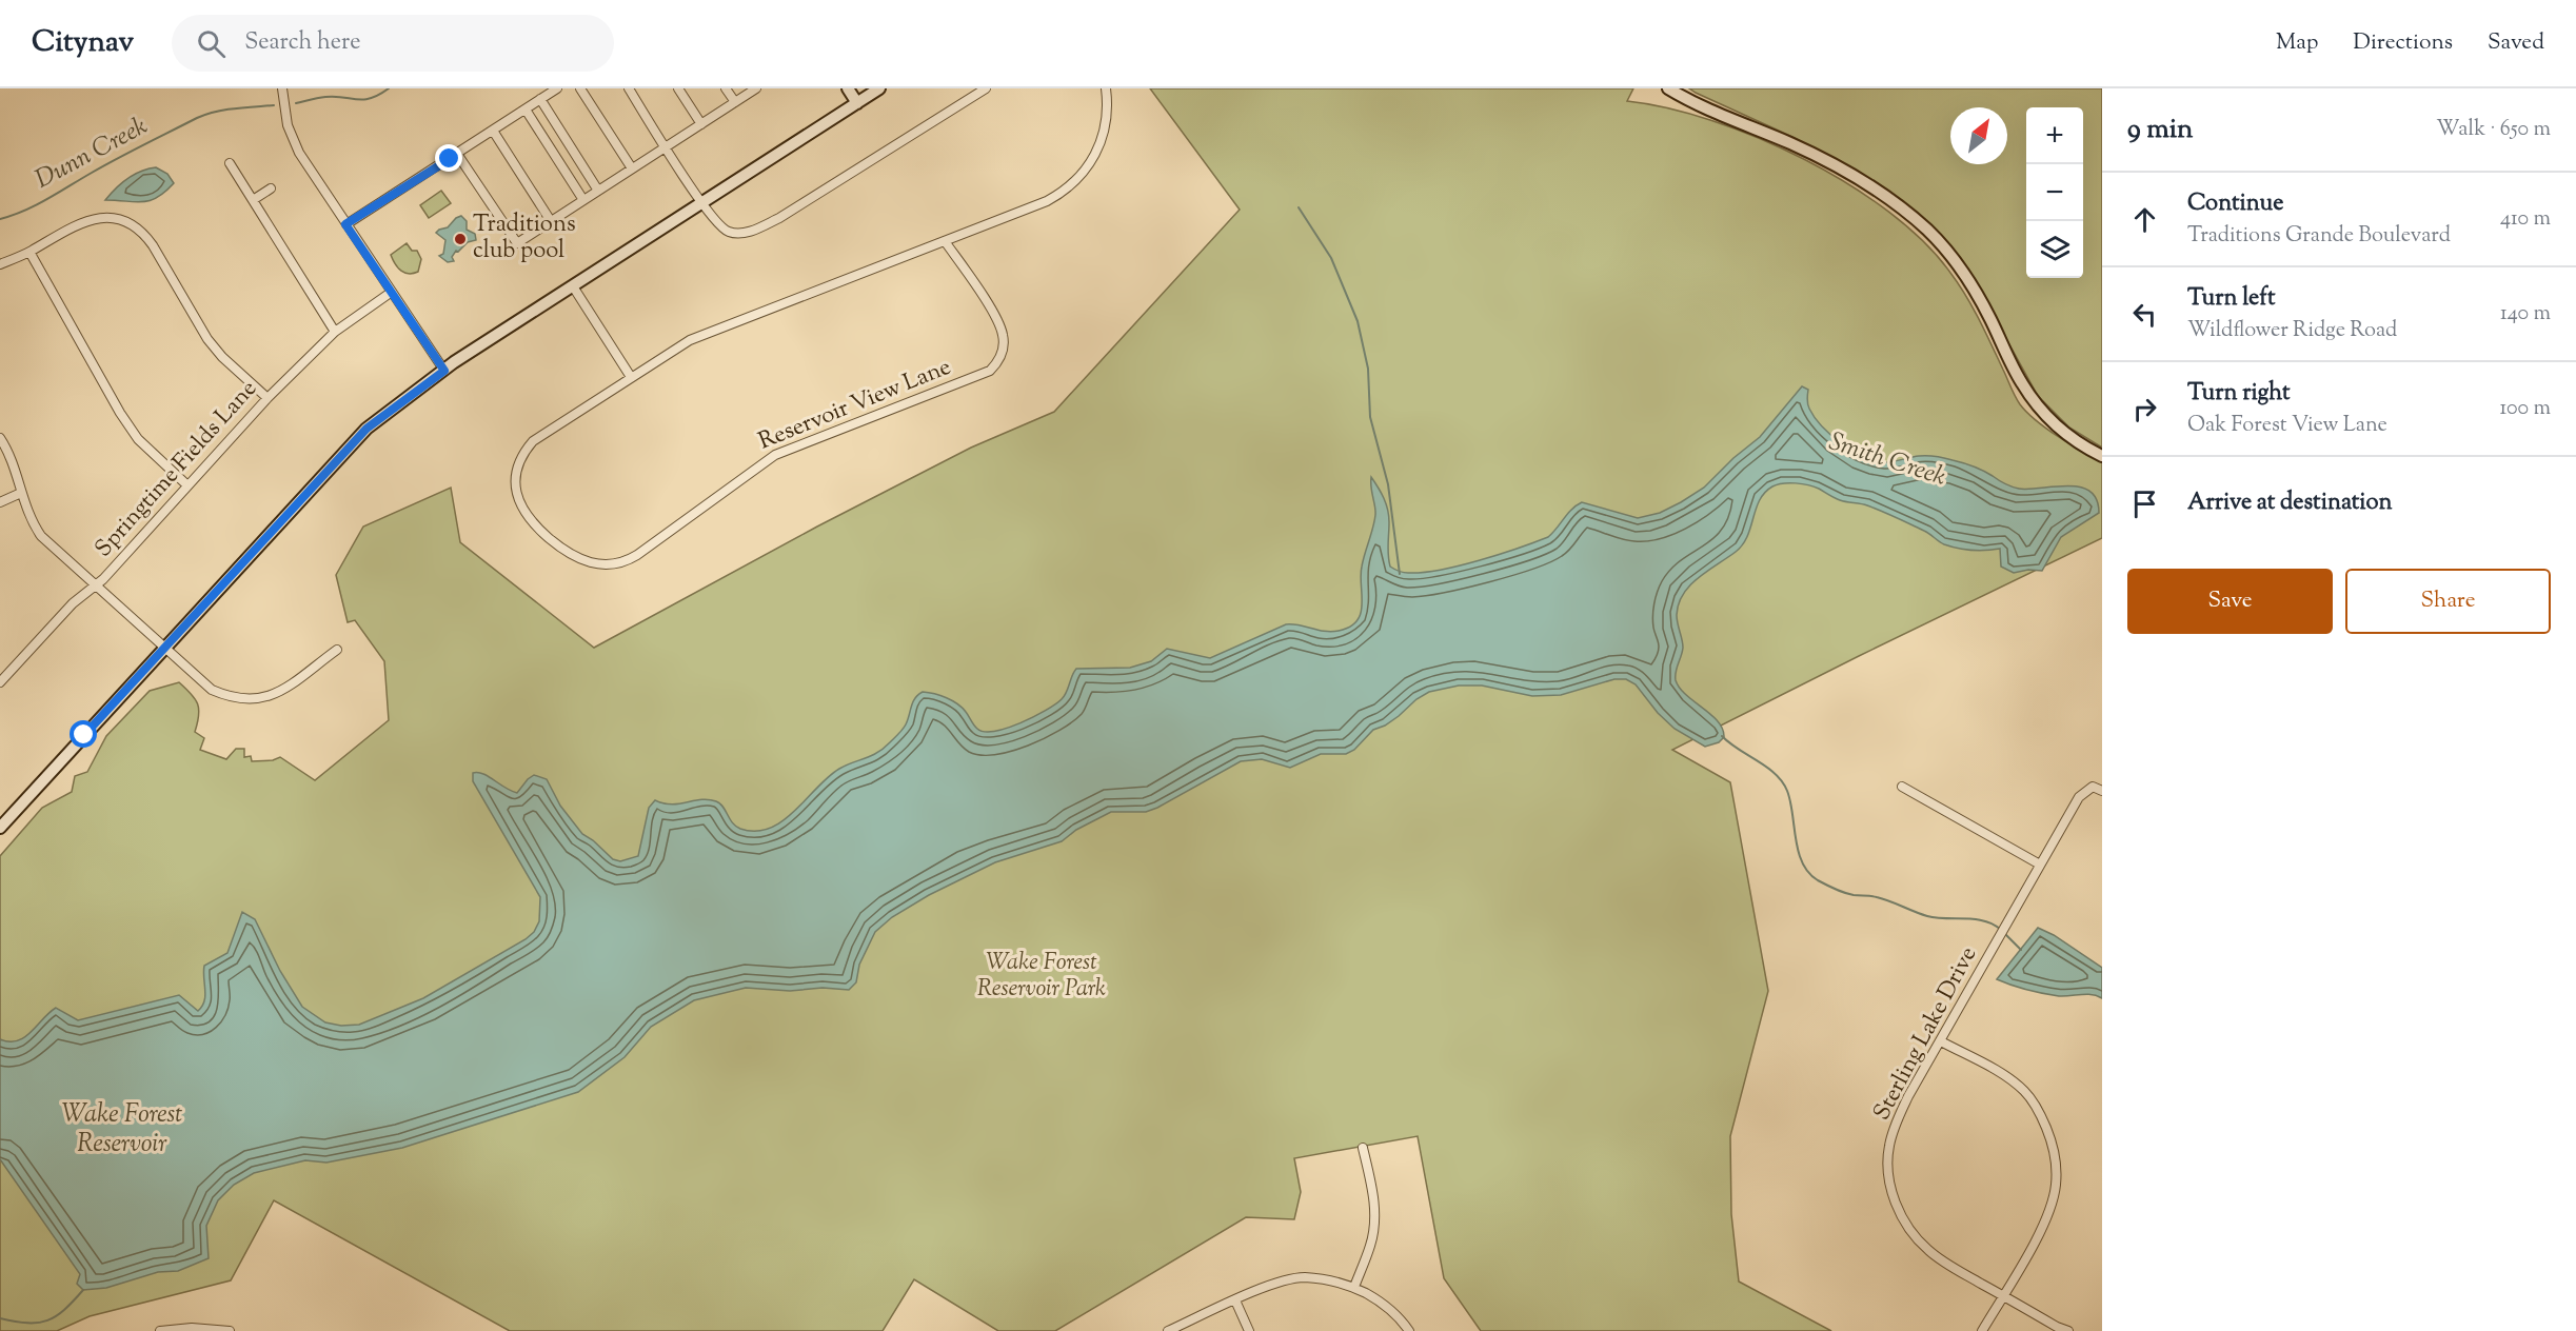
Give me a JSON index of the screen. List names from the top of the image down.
{
  "streets": {
    "street": ["Reservoir View Lane", "Springtime Fields Lane", "Sterling Lake Drive"]
  },
  "water": ["Dunn Creek", "Smith Creek", "Wake Forest Reservoir"],
  "parks": ["Wake Forest Reservoir Park"],
  "places": ["Traditions club pool"],
  "north": "top right",
  "page": {
    "header": "Citynav",
    "search": "Search here",
    "nav": ["Map", "Directions", "Saved"],
    "heading": ["9 min", "Walk · 650 m"],
    "map_buttons": ["+", "−"],
    "list": [
      ["Continue", "Traditions Grande Boulevard", "410 m"],
      ["Turn left", "Wildflower Ridge Road", "140 m"],
      ["Turn right", "Oak Forest View Lane", "100 m"],
      "Arrive at destination"
    ],
    "buttons": ["Save", "Share"]
  }
}
